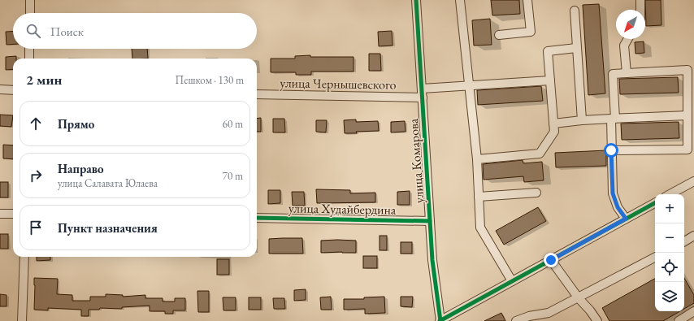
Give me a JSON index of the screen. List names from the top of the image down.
{
  "streets": {
    "street": ["улица Чернышевского", "улица Комарова", "улица Худайбердина"]
  },
  "crossings": [
    ["улица Чернышевского", "улица Комарова"],
    ["улица Комарова", "улица Худайбердина"]
  ],
  "north": "bottom left",
  "page": {
    "search": "Поиск",
    "heading": ["2 мин", "Пешком · 130 m"],
    "list": [
      ["Прямо", "60 m"],
      ["Направо", "улица Салавата Юлаева", "70 m"],
      "Пункт назначения"
    ],
    "map_buttons": ["+", "−"]
  }
}
